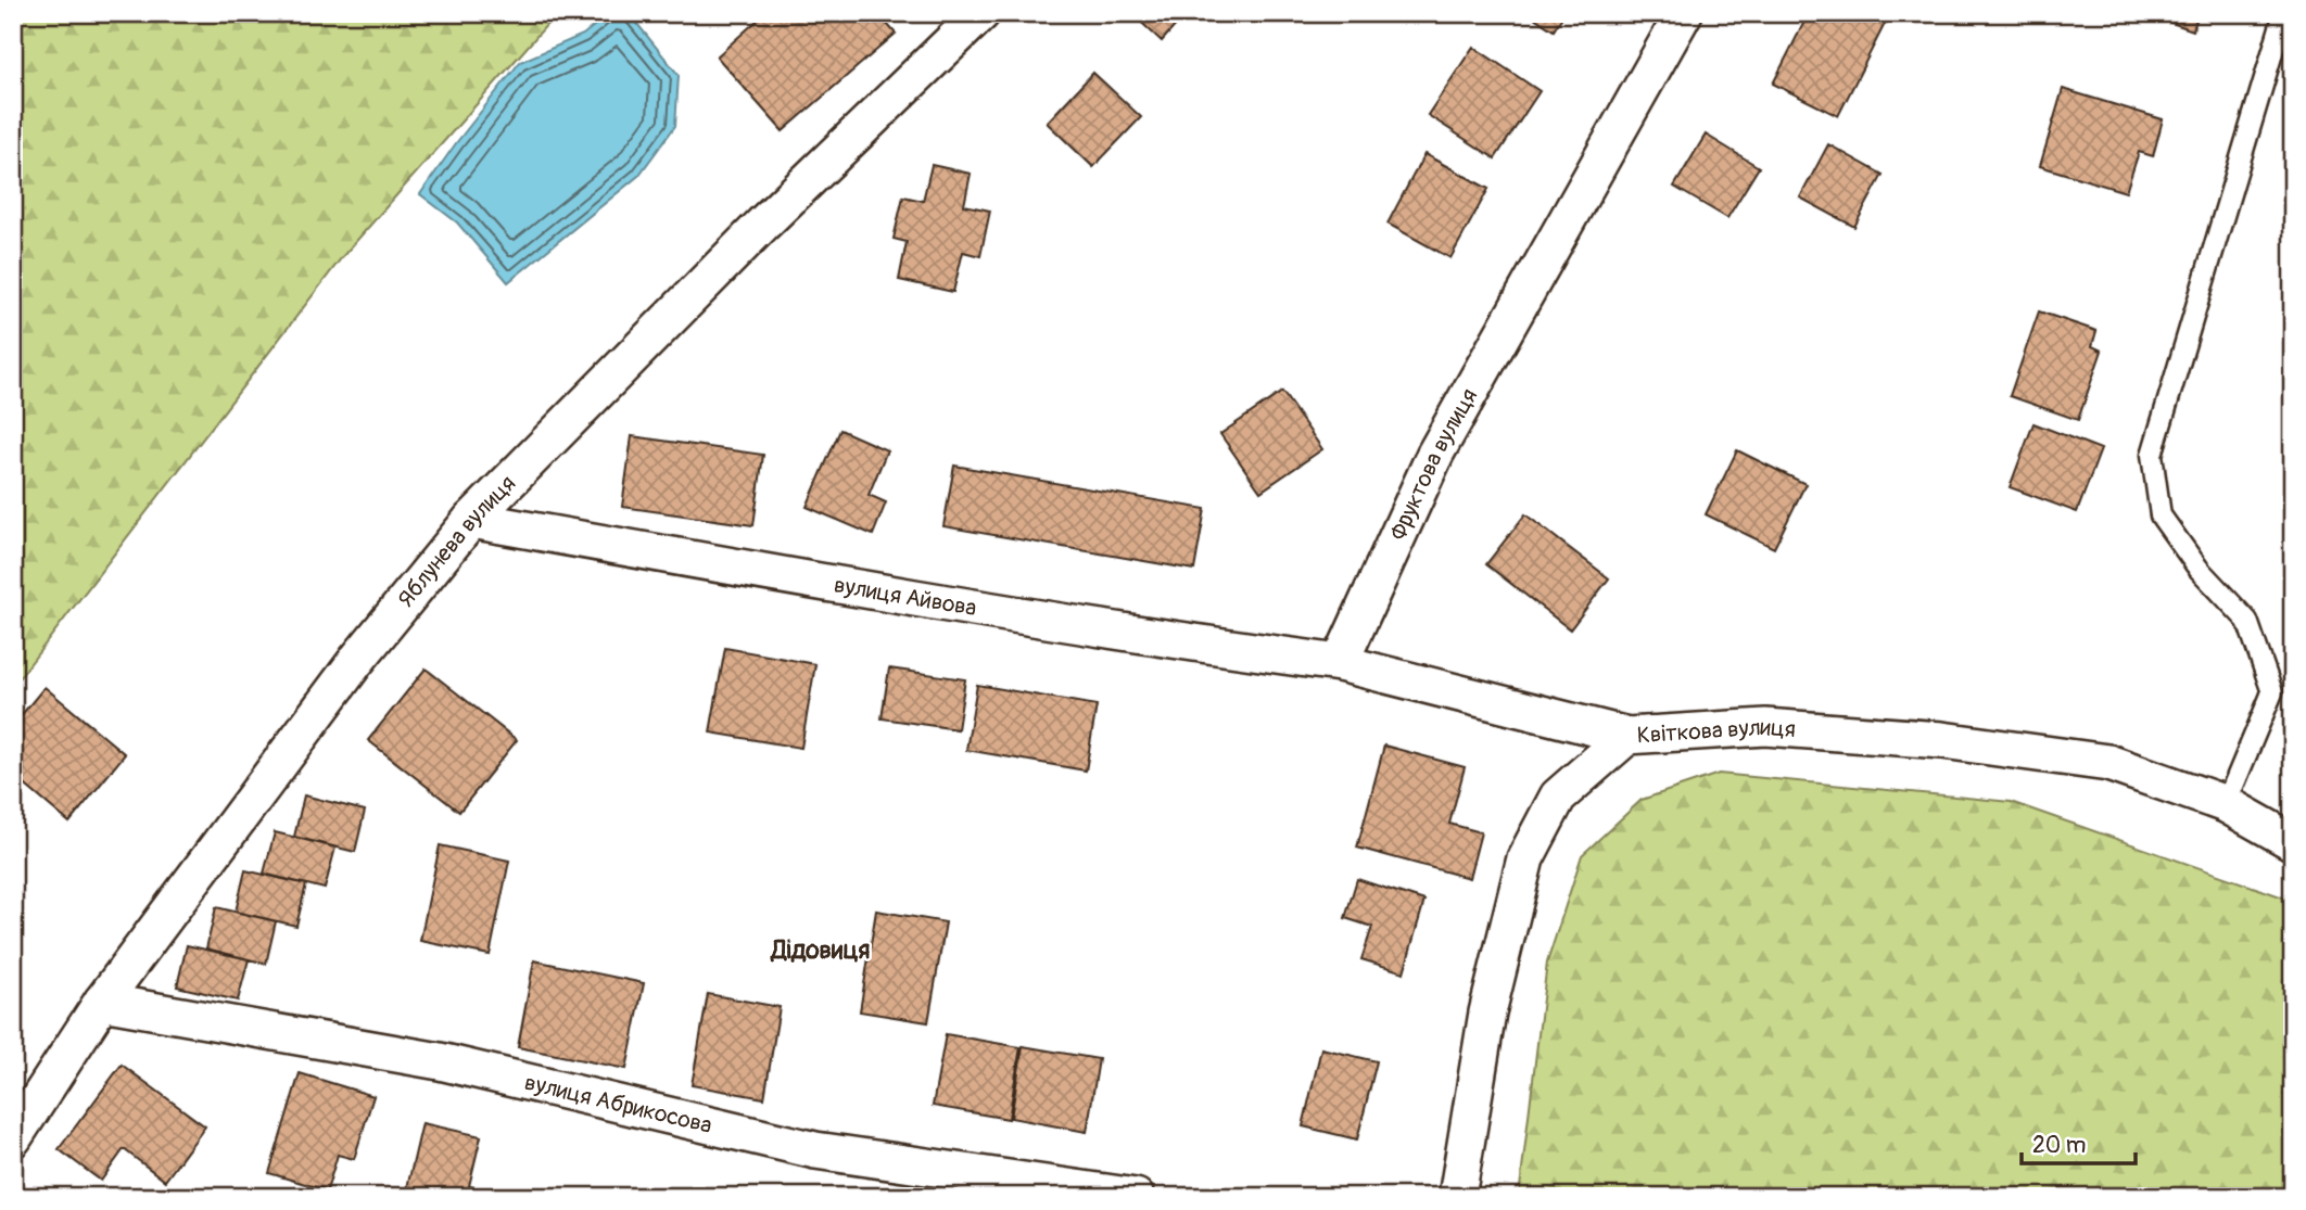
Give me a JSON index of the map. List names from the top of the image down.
{
  "streets": {
    "street": [
      "Фруктова вулиця",
      "Яблунева вулиця",
      "вулиця Айвова",
      "Квіткова вулиця",
      "вулиця Абрикосова"
    ]
  },
  "crossings": [
    ["Фруктова вулиця", "вулиця Айвова"],
    ["Яблунева вулиця", "вулиця Айвова"],
    ["Яблунева вулиця", "вулиця Абрикосова"]
  ],
  "districts": ["Дідовиця"],
  "scale_bar": "20 m"
}
